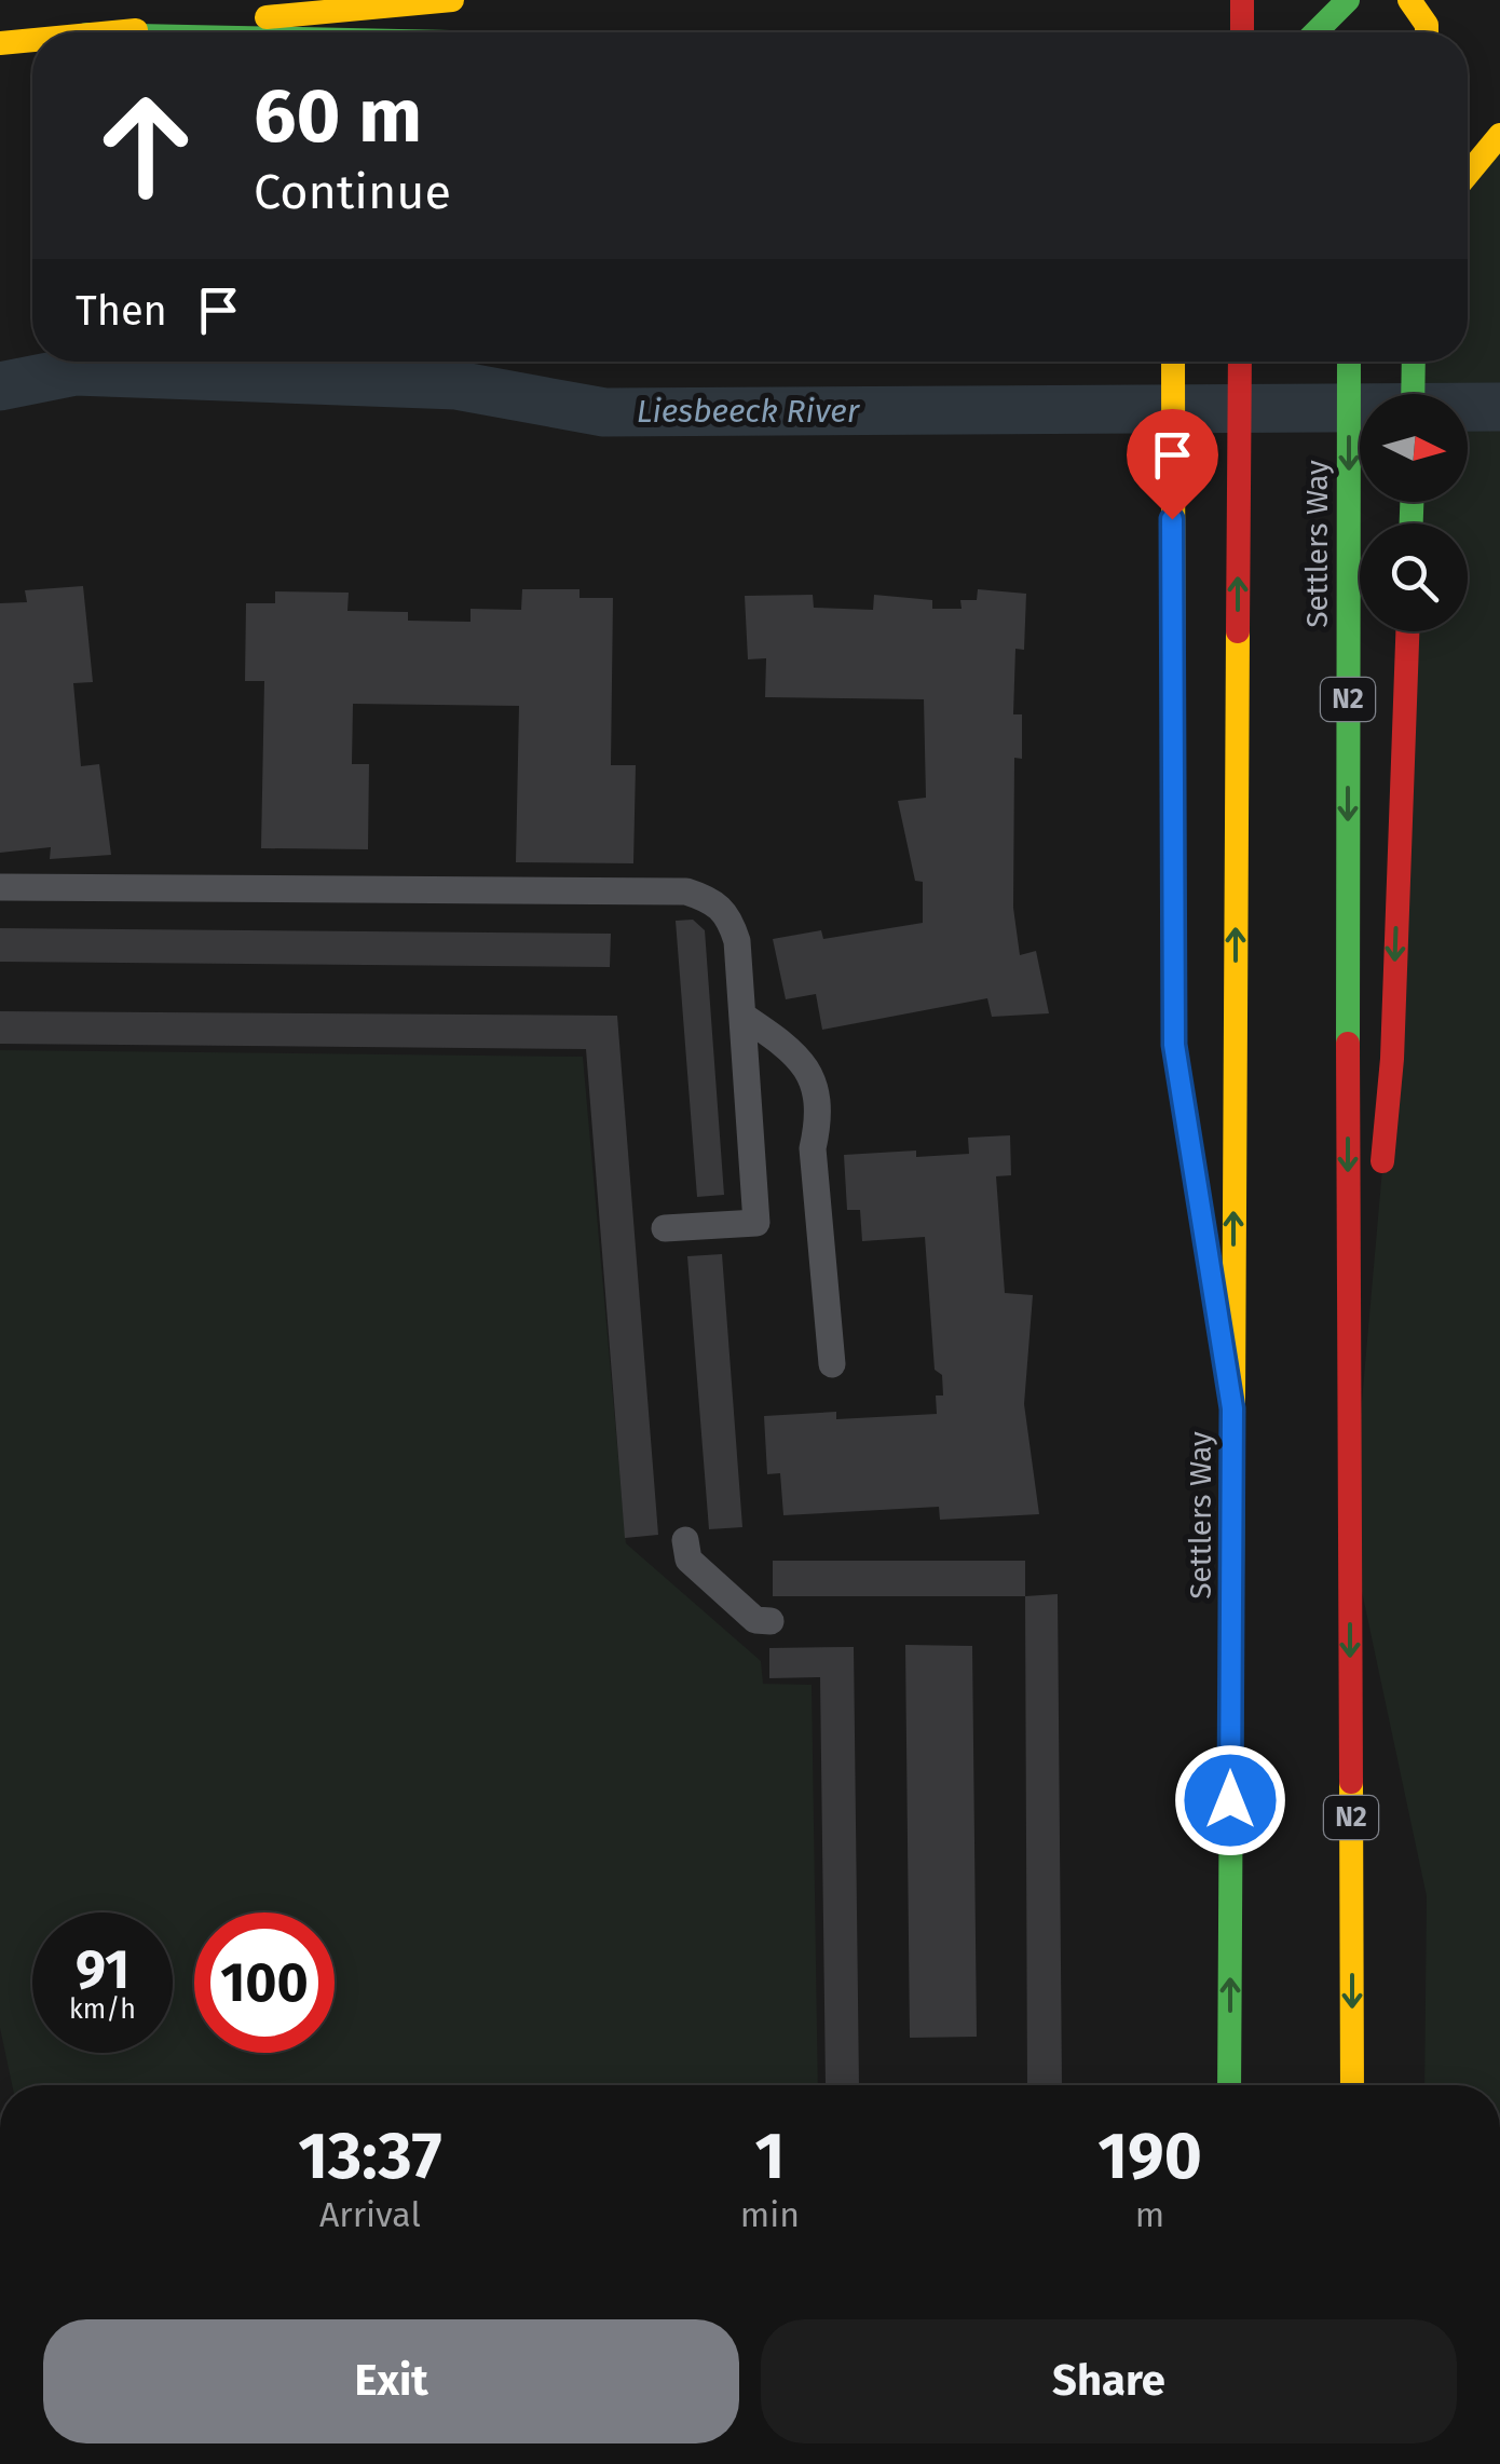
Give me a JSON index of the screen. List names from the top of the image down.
{
  "streets": {
    "main road": ["Settlers Way", "N2"]
  },
  "water": ["Liesbeeck River"],
  "north": "right",
  "page": {
    "turn": ["60 m", "Continue"],
    "then": "Then",
    "speed": "91 km/h",
    "limit": "100",
    "eta": [
      "13:37",
      "Arrival",
      "1",
      "min",
      "190",
      "m"
    ],
    "buttons": ["Exit", "Share"]
  }
}
